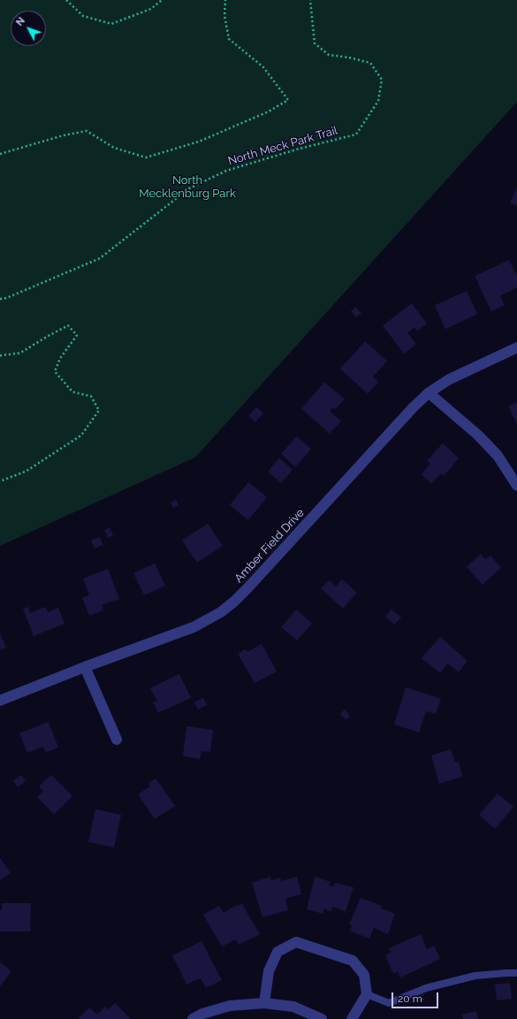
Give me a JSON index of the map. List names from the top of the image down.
{
  "streets": {
    "street": ["Amber Field Drive"],
    "path": ["North Meck Park Trail"]
  },
  "parks": ["North Mecklenburg Park"],
  "scale_bar": "20 m",
  "north": "top left"
}
